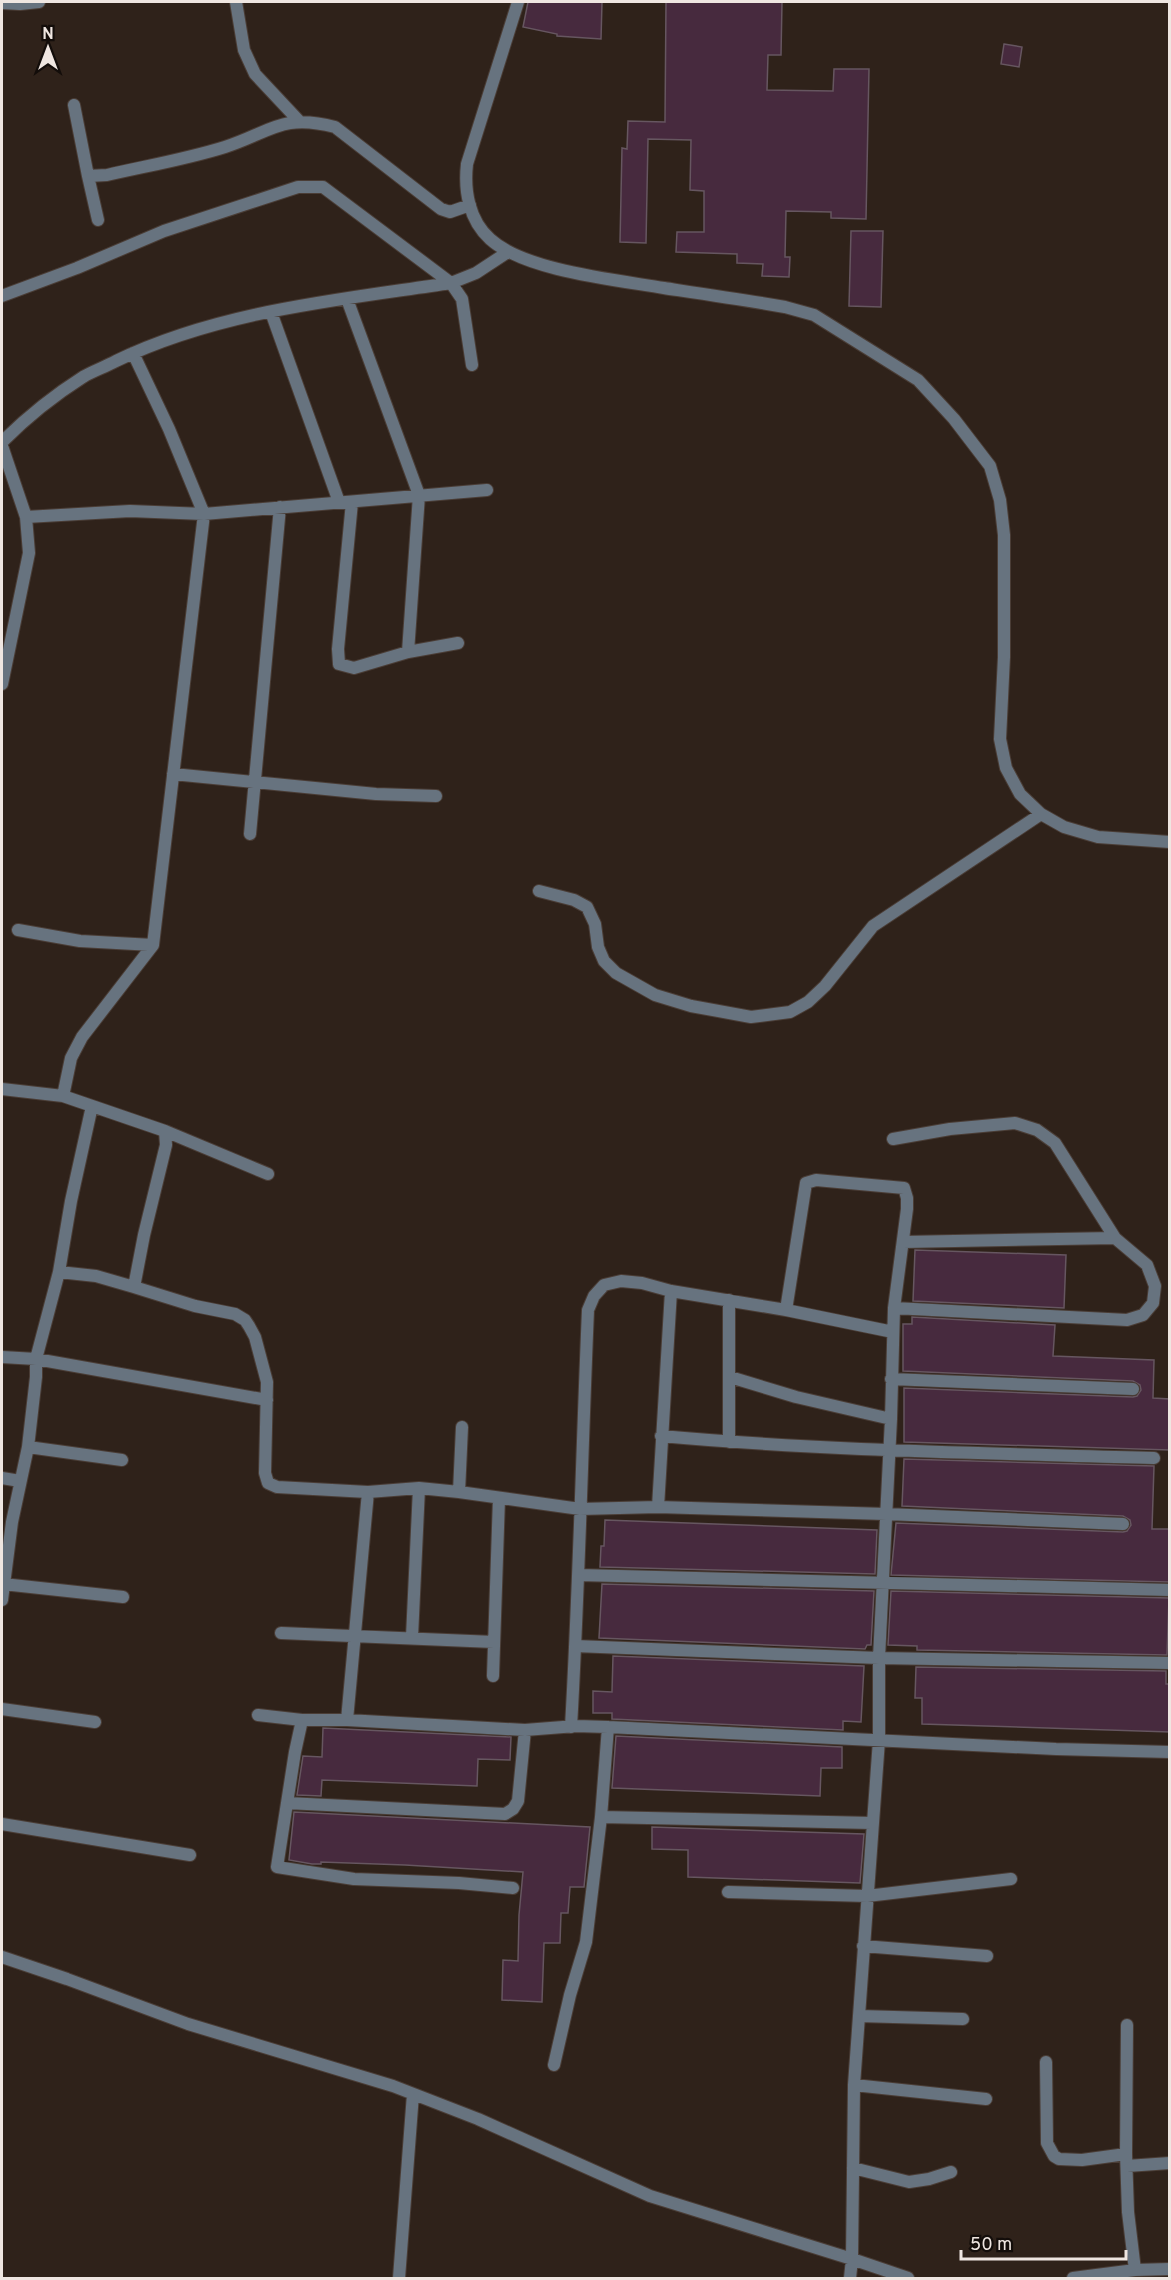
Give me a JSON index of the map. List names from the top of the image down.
{
  "scale_bar": "50 m",
  "north": "top"
}
